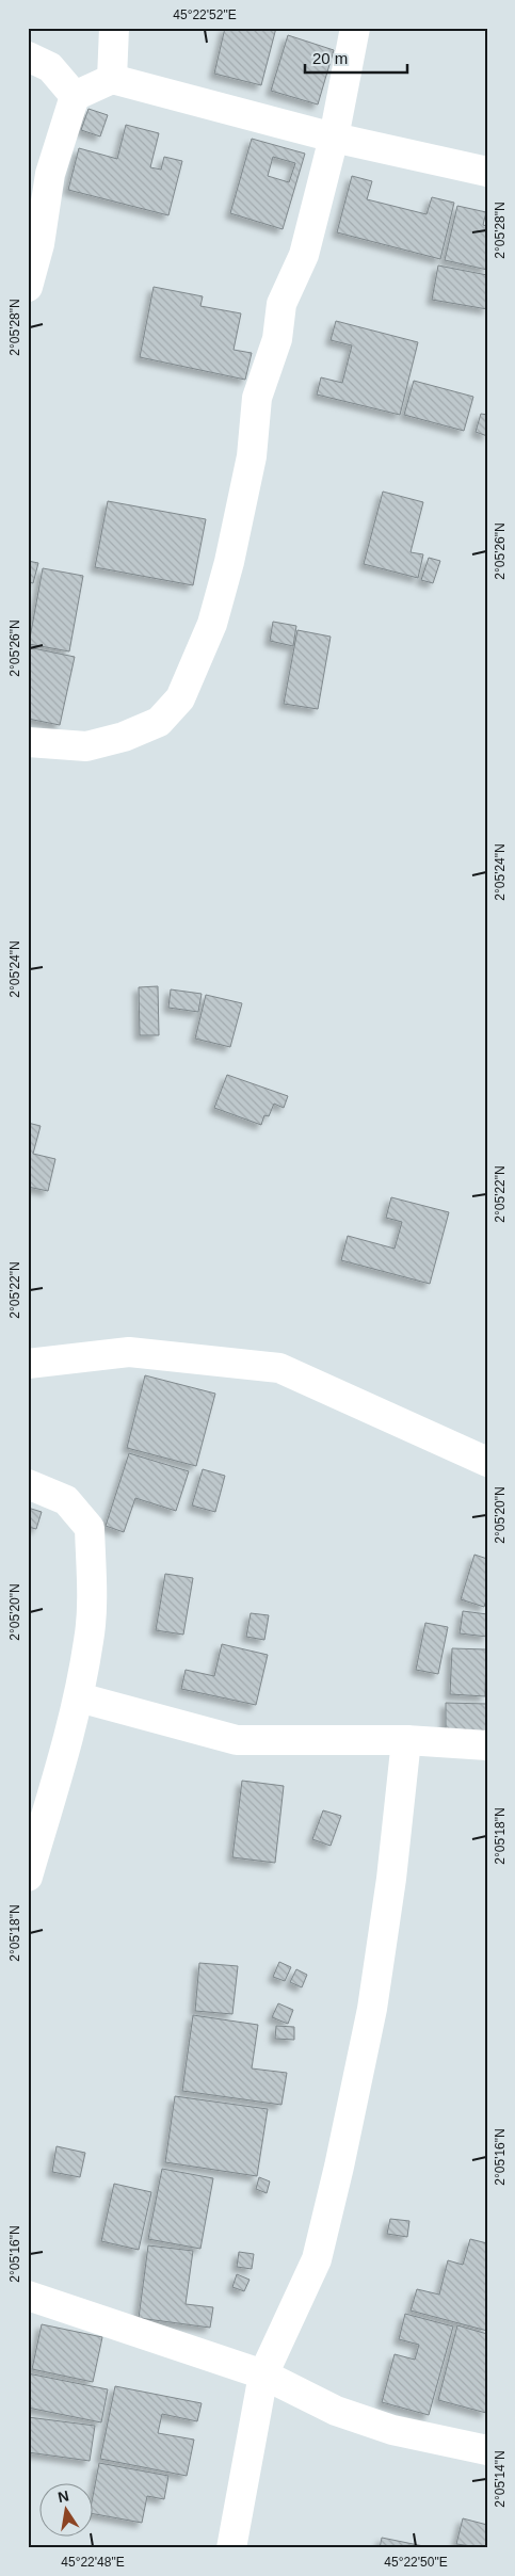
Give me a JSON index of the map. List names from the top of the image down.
{
  "scale_bar": "20 m",
  "north": "top",
  "coordinates": [
    "45°22'52\"E",
    "2°05'28\"N",
    "2°05'26\"N",
    "2°05'24\"N",
    "2°05'22\"N",
    "2°05'20\"N",
    "2°05'18\"N",
    "2°05'16\"N",
    "2°05'14\"N",
    "45°22'48\"E",
    "45°22'50\"E"
  ]
}
